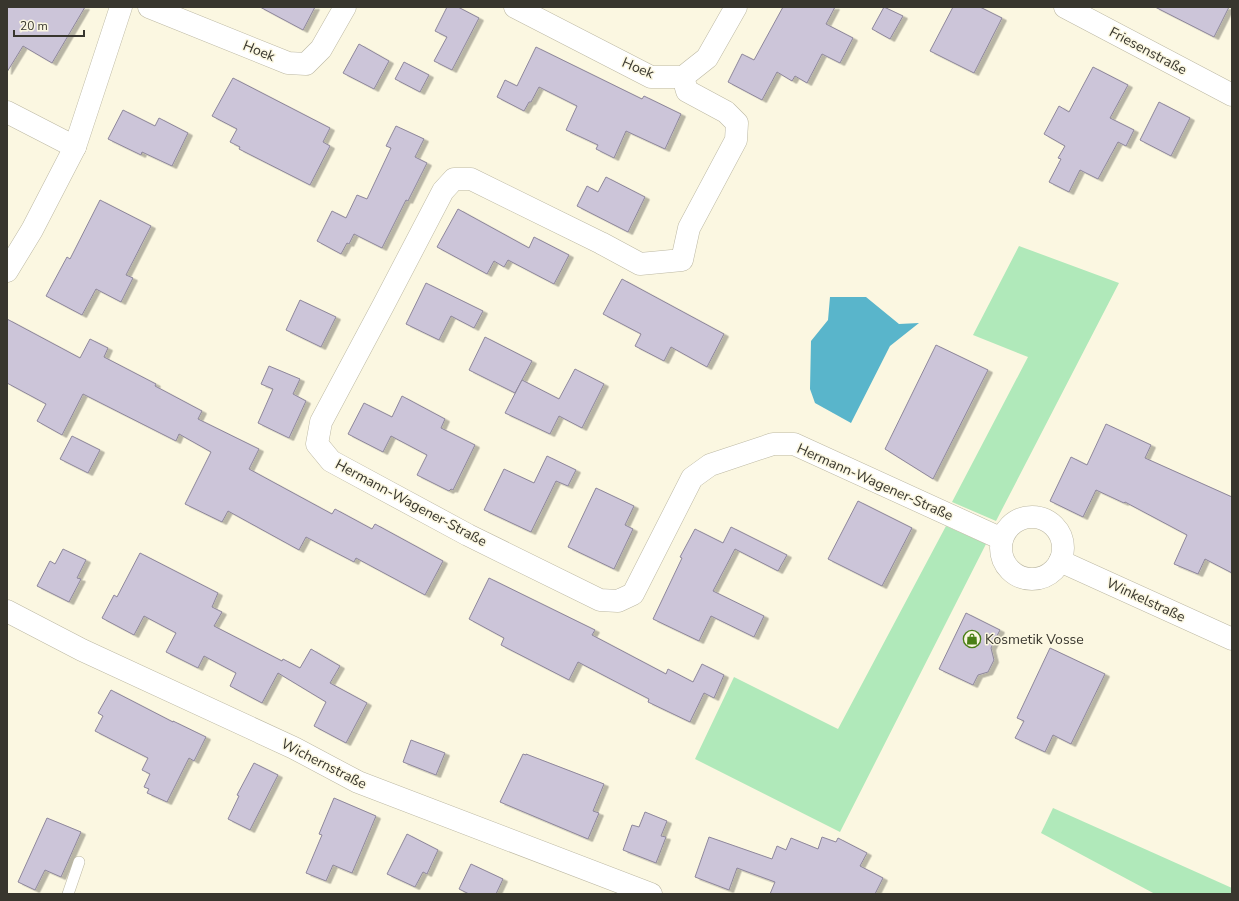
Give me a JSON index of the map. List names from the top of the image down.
{
  "streets": {
    "street": [
      "Hoek",
      "Friesenstraße",
      "Hermann-Wagener-Straße",
      "Winkelstraße",
      "Wichernstraße"
    ]
  },
  "crossings": [
    ["Hoek", "Hermann-Wagener-Straße"],
    ["Hermann-Wagener-Straße", "Winkelstraße"]
  ],
  "places": {
    "shop": ["Kosmetik Vosse"]
  },
  "scale_bar": "20 m"
}
